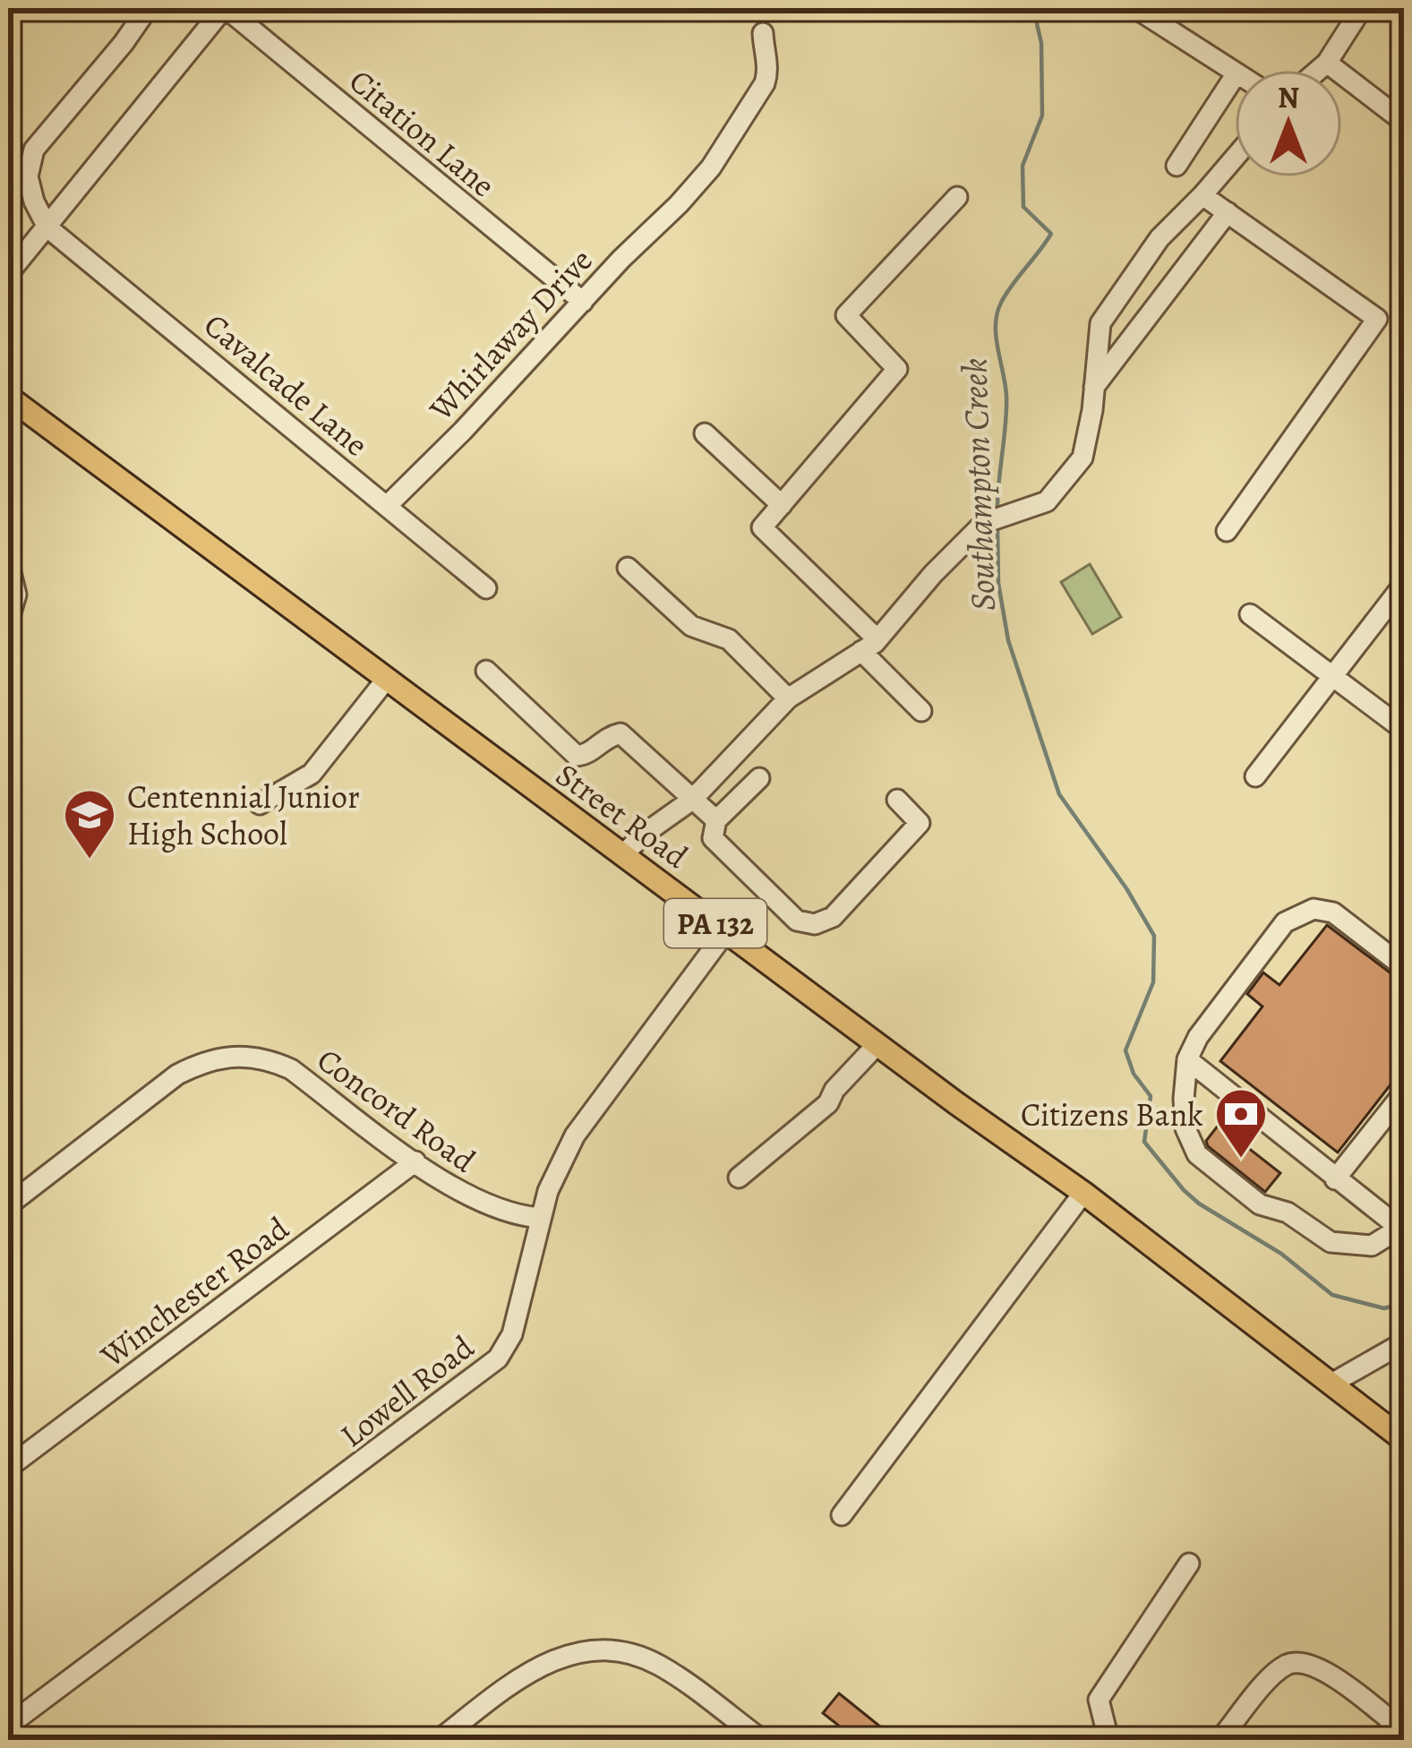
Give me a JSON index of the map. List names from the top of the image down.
{
  "streets": {
    "main road": ["Street Road", "PA 132"],
    "street": [
      "Citation Lane",
      "Whirlaway Drive",
      "Cavalcade Lane",
      "Concord Road",
      "Winchester Road",
      "Lowell Road"
    ]
  },
  "crossings": [
    ["Citation Lane", "Whirlaway Drive"],
    ["Whirlaway Drive", "Cavalcade Lane"],
    ["Street Road", "Lowell Road"],
    ["Concord Road", "Winchester Road"],
    ["Concord Road", "Lowell Road"]
  ],
  "water": ["Southampton Creek"],
  "places": {
    "school or university": ["Centennial Junior High School"],
    "bank": ["Citizens Bank"]
  },
  "north": "top"
}
